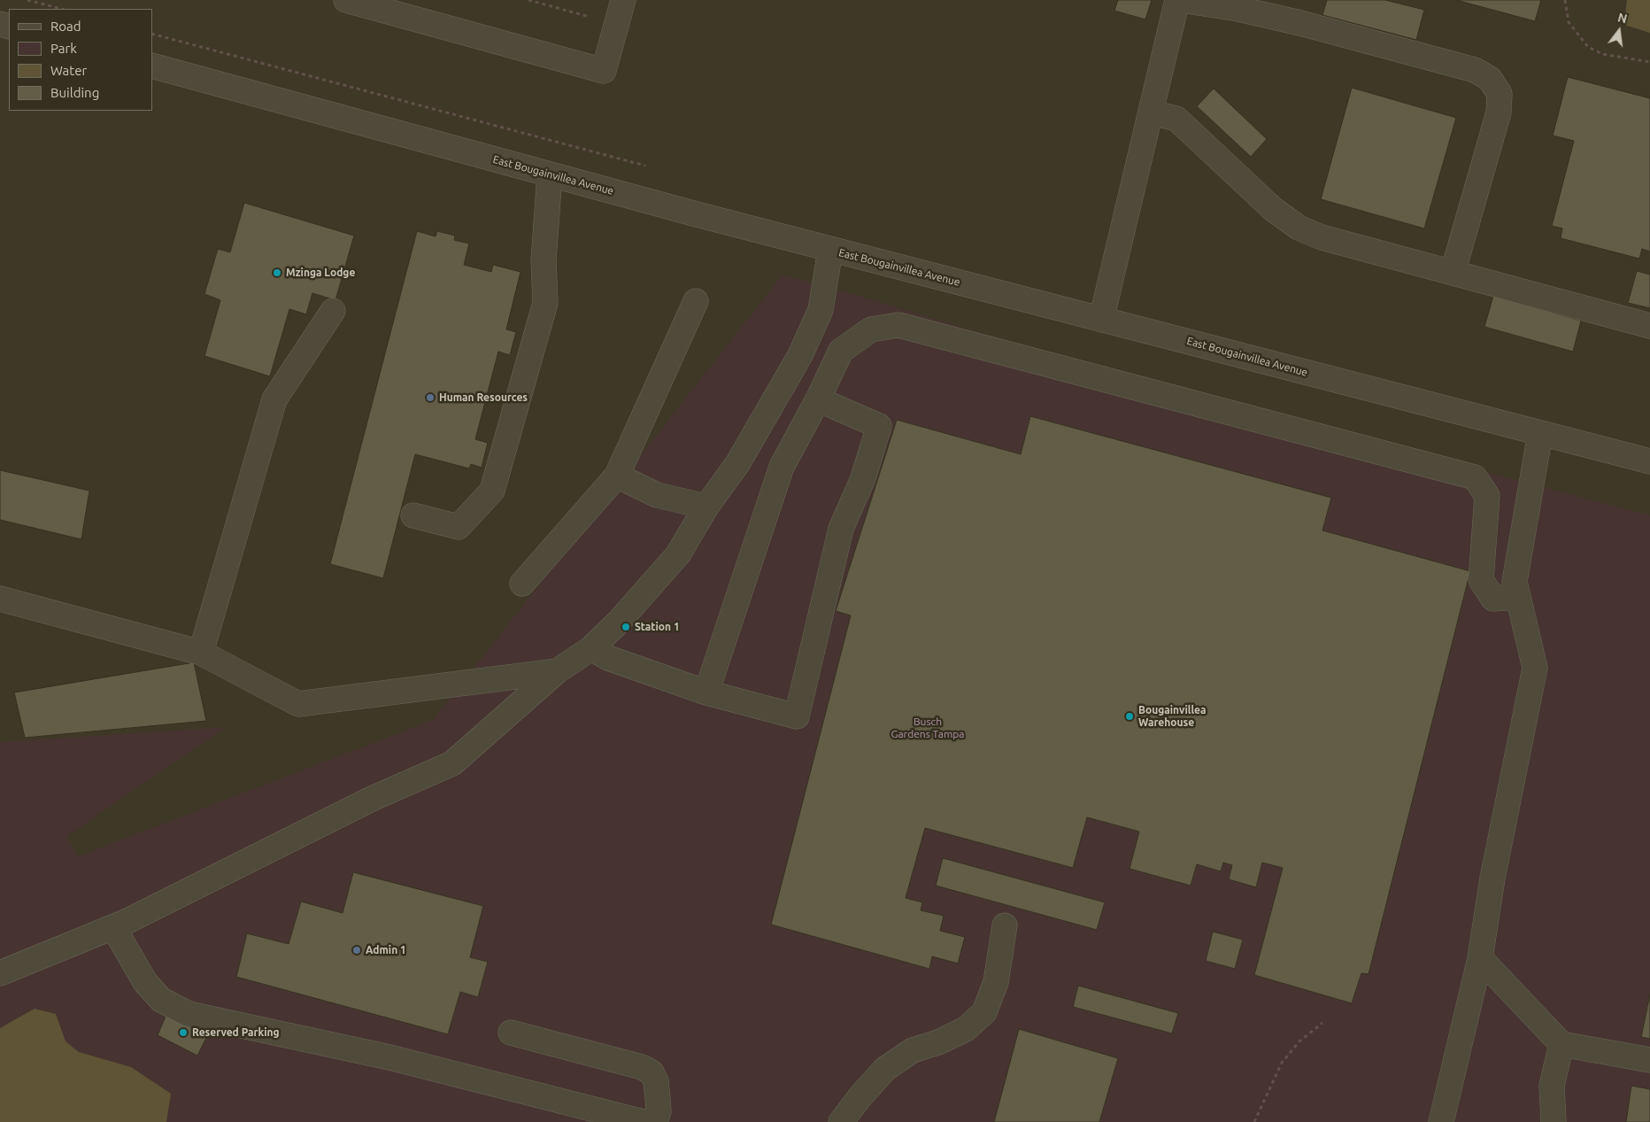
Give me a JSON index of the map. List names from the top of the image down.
{
  "streets": {
    "street": ["East Bougainvillea Avenue"]
  },
  "parks": ["Busch Gardens Tampa"],
  "places": [
    "Mzinga Lodge",
    "Human Resources",
    "Station 1",
    "Bougainvillea Warehouse",
    "Admin 1",
    "Reserved Parking"
  ],
  "legend": [
    "Road",
    "Park",
    "Water",
    "Building"
  ],
  "north": "top"
}
